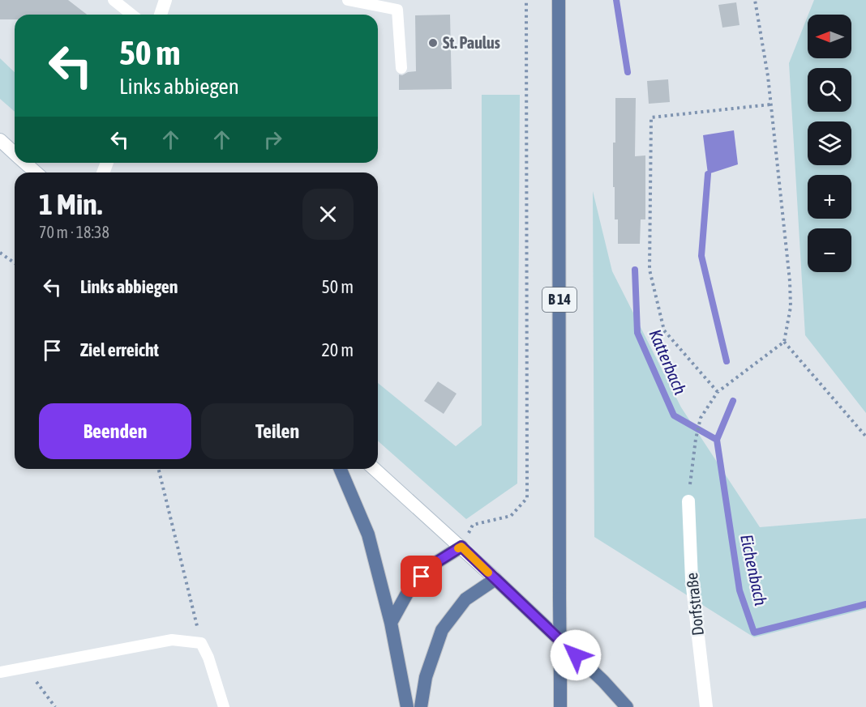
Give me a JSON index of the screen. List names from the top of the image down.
{
  "streets": {
    "main road": ["B 14"],
    "street": ["Dorfstraße"]
  },
  "water": ["Katterbach", "Eichenbach"],
  "places": ["St. Paulus"],
  "north": "left",
  "page": {
    "map_buttons": ["+", "−"],
    "turn": ["50 m", "Links abbiegen"],
    "heading": ["1 Min.", "70 m · 18:38"],
    "list": [
      {
        "name": "Links abbiegen",
        "value": "50 m"
      },
      {
        "name": "Ziel erreicht",
        "value": "20 m"
      }
    ],
    "buttons": ["Beenden", "Teilen"]
  }
}
